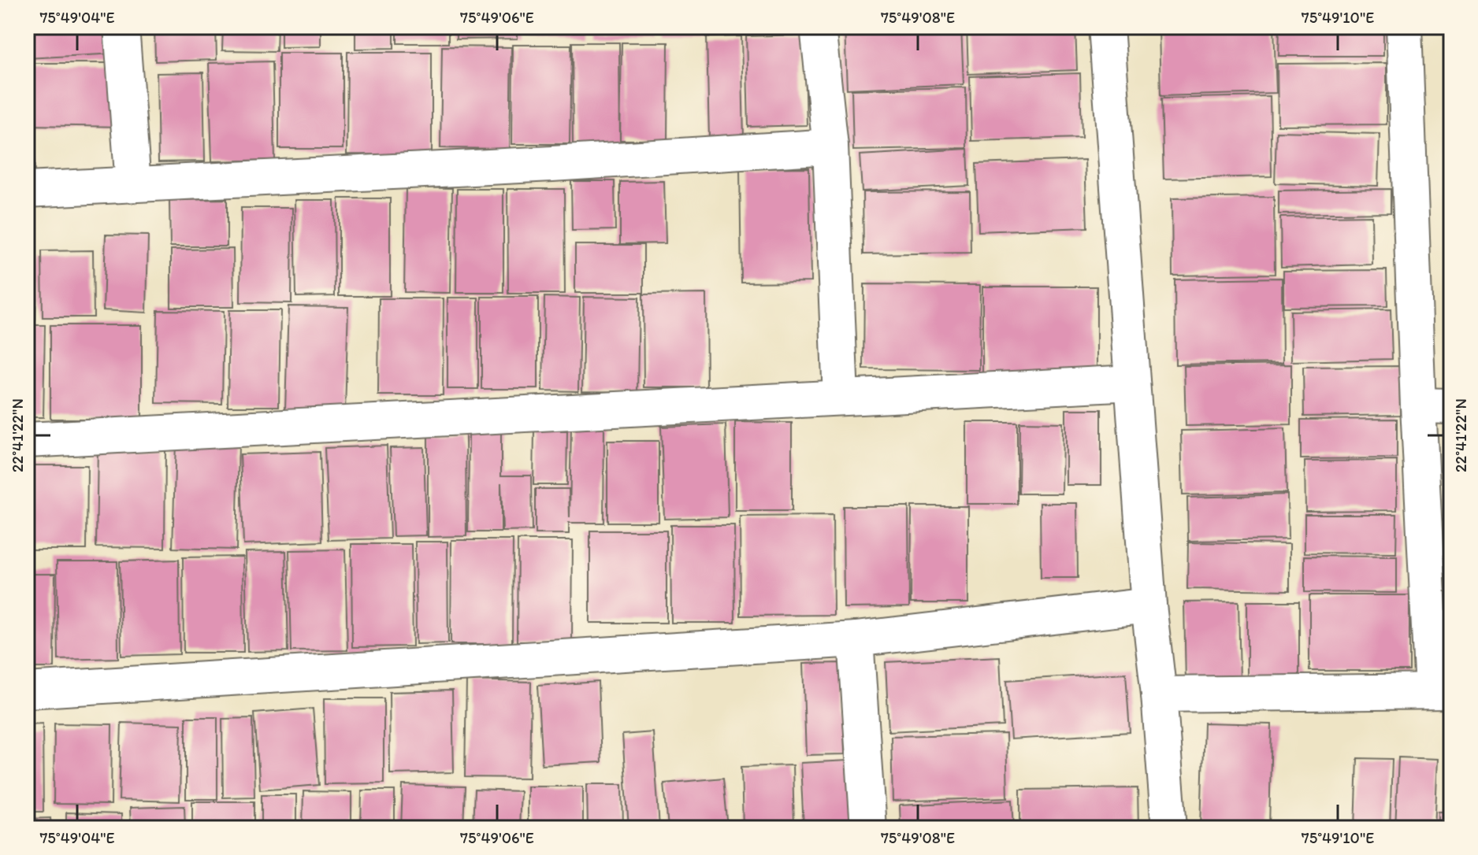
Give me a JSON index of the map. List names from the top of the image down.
{
  "coordinates": [
    "75°49'04\"E",
    "75°49'06\"E",
    "75°49'08\"E",
    "75°49'10\"E",
    "22°41'22\"N"
  ]
}
